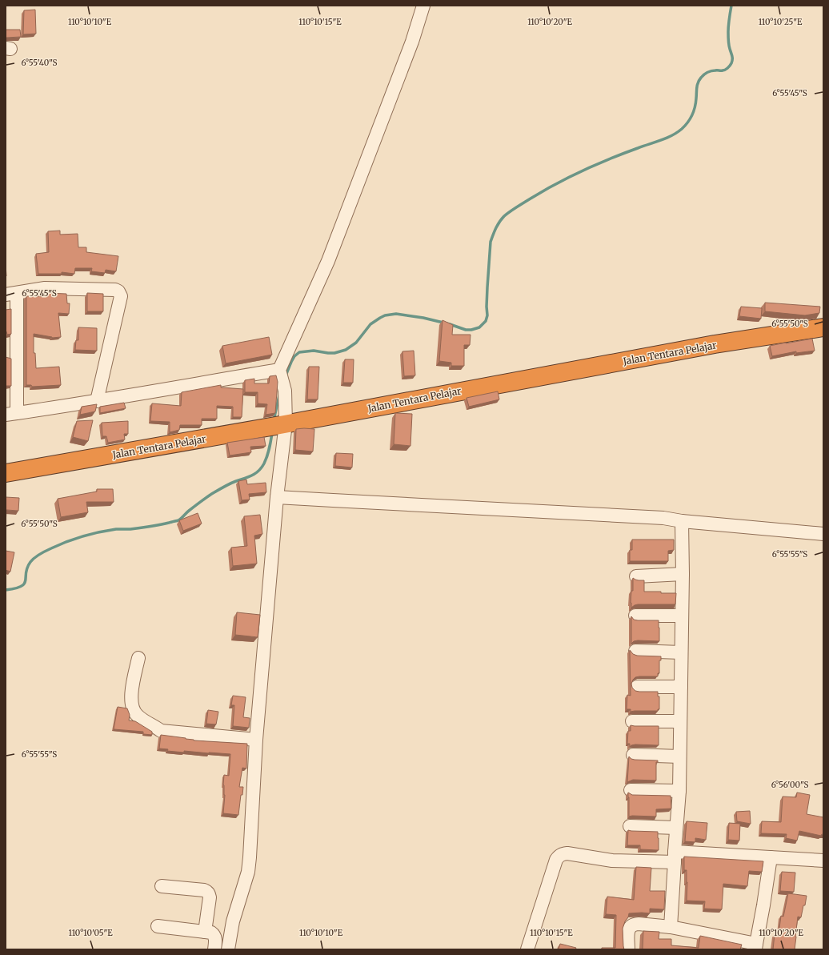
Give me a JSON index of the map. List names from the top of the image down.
{
  "streets": {
    "highway": ["Jalan Tentara Pelajar"]
  },
  "coordinates": [
    "110°10'25\"E",
    "110°10'10\"E",
    "110°10'15\"E",
    "110°10'20\"E",
    "6°55'40\"S",
    "6°55'45\"S",
    "6°55'50\"S",
    "6°55'55\"S",
    "6°56'00\"S",
    "110°10'05\"E"
  ]
}
